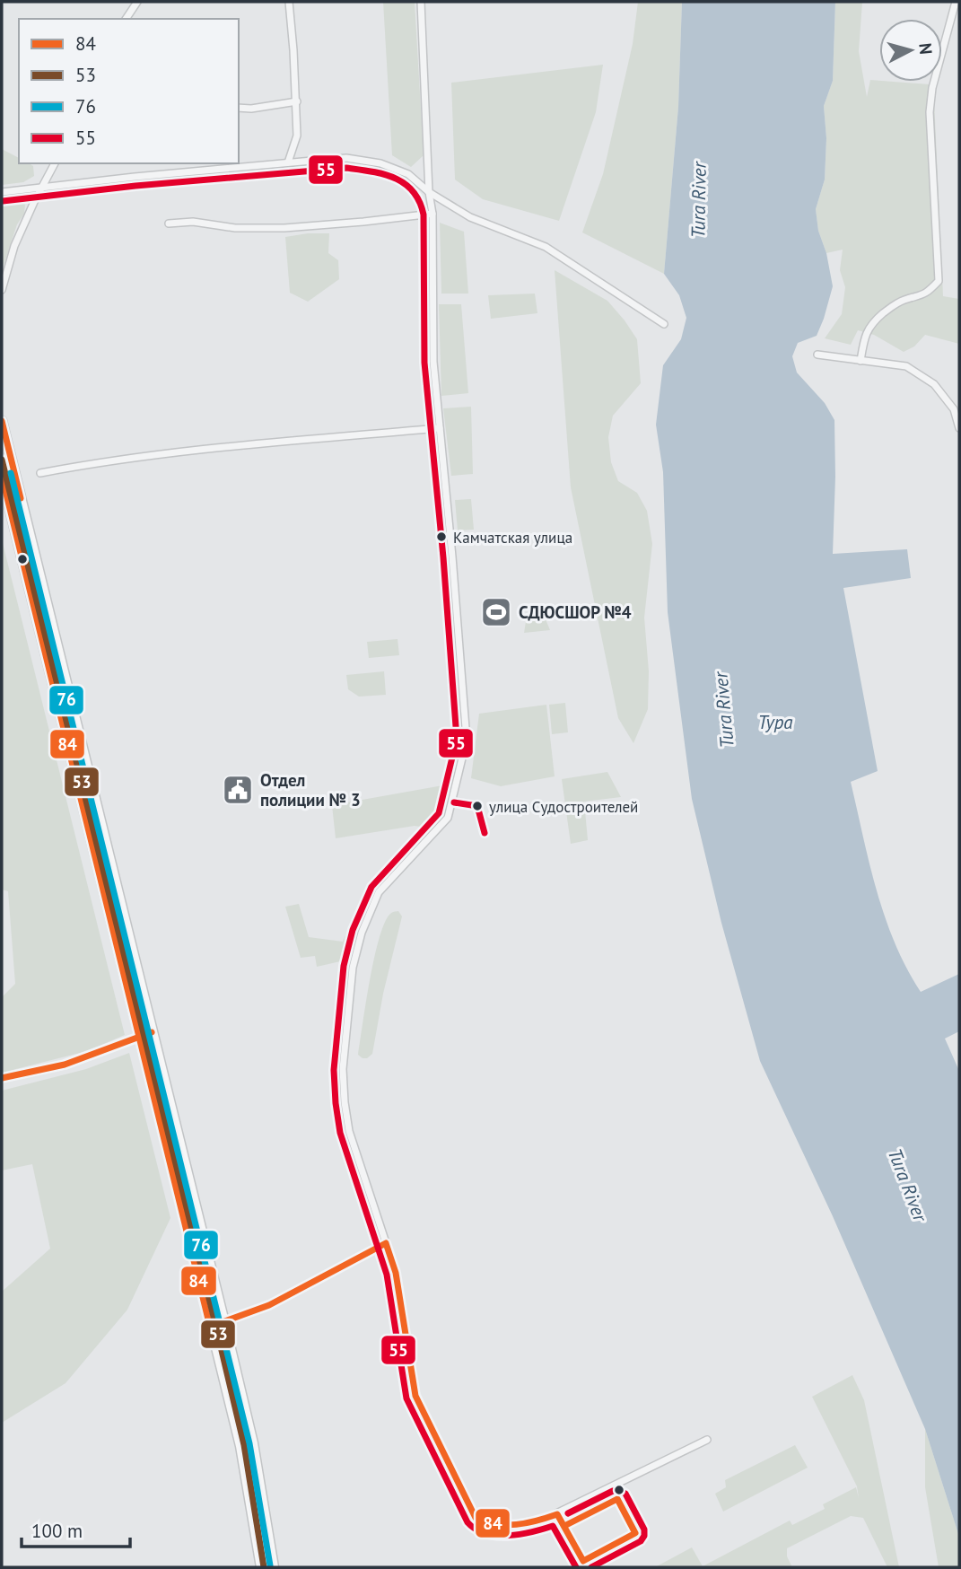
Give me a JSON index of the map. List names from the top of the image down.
{
  "water": ["Tura River", "Тура"],
  "places": {
    "other": ["Камчатская улица", "улица Судостроителей"],
    "sports": ["СДЮСШОР №4"],
    "public building": ["Отдел полиции № 3"]
  },
  "lines": [
    "transit line 55",
    "transit line 84",
    "transit line 53",
    "transit line 76"
  ],
  "legend": [
    "84",
    "53",
    "76",
    "55"
  ],
  "scale_bar": "100 m",
  "north": "right"
}
